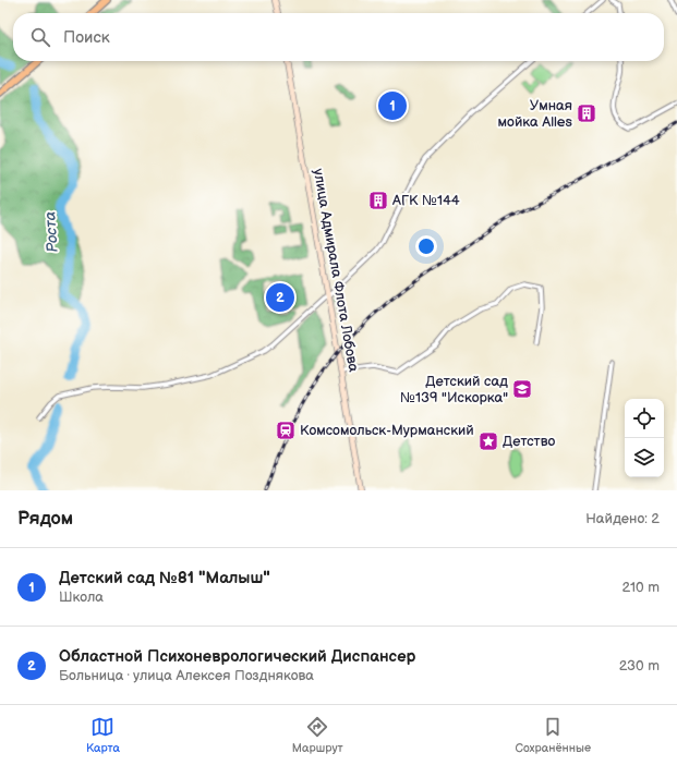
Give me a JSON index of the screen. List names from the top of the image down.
{
  "streets": {
    "street": ["улица Адмирала Флота Лобова"]
  },
  "water": ["Роста"],
  "places": {
    "building": ["Умная мойка Alles", "АГК №144"],
    "school or university": ["Детский сад №139 \"Искорка\""],
    "station": ["Комсомольск-Мурманский"],
    "place": ["Детство"]
  },
  "page": {
    "search": "Поиск",
    "pins": ["1", "2"],
    "heading": ["Рядом", "Найдено: 2"],
    "list": [
      {
        "mark": "1",
        "name": "Детский сад №81 \"Малыш\"",
        "note": "Школа",
        "value": "210 m"
      },
      {
        "mark": "2",
        "name": "Областной Психоневрологический Диспансер",
        "note": "Больница · улица Алексея Позднякова",
        "value": "230 m"
      }
    ],
    "nav": ["Карта", "Маршрут", "Сохранённые"]
  }
}
